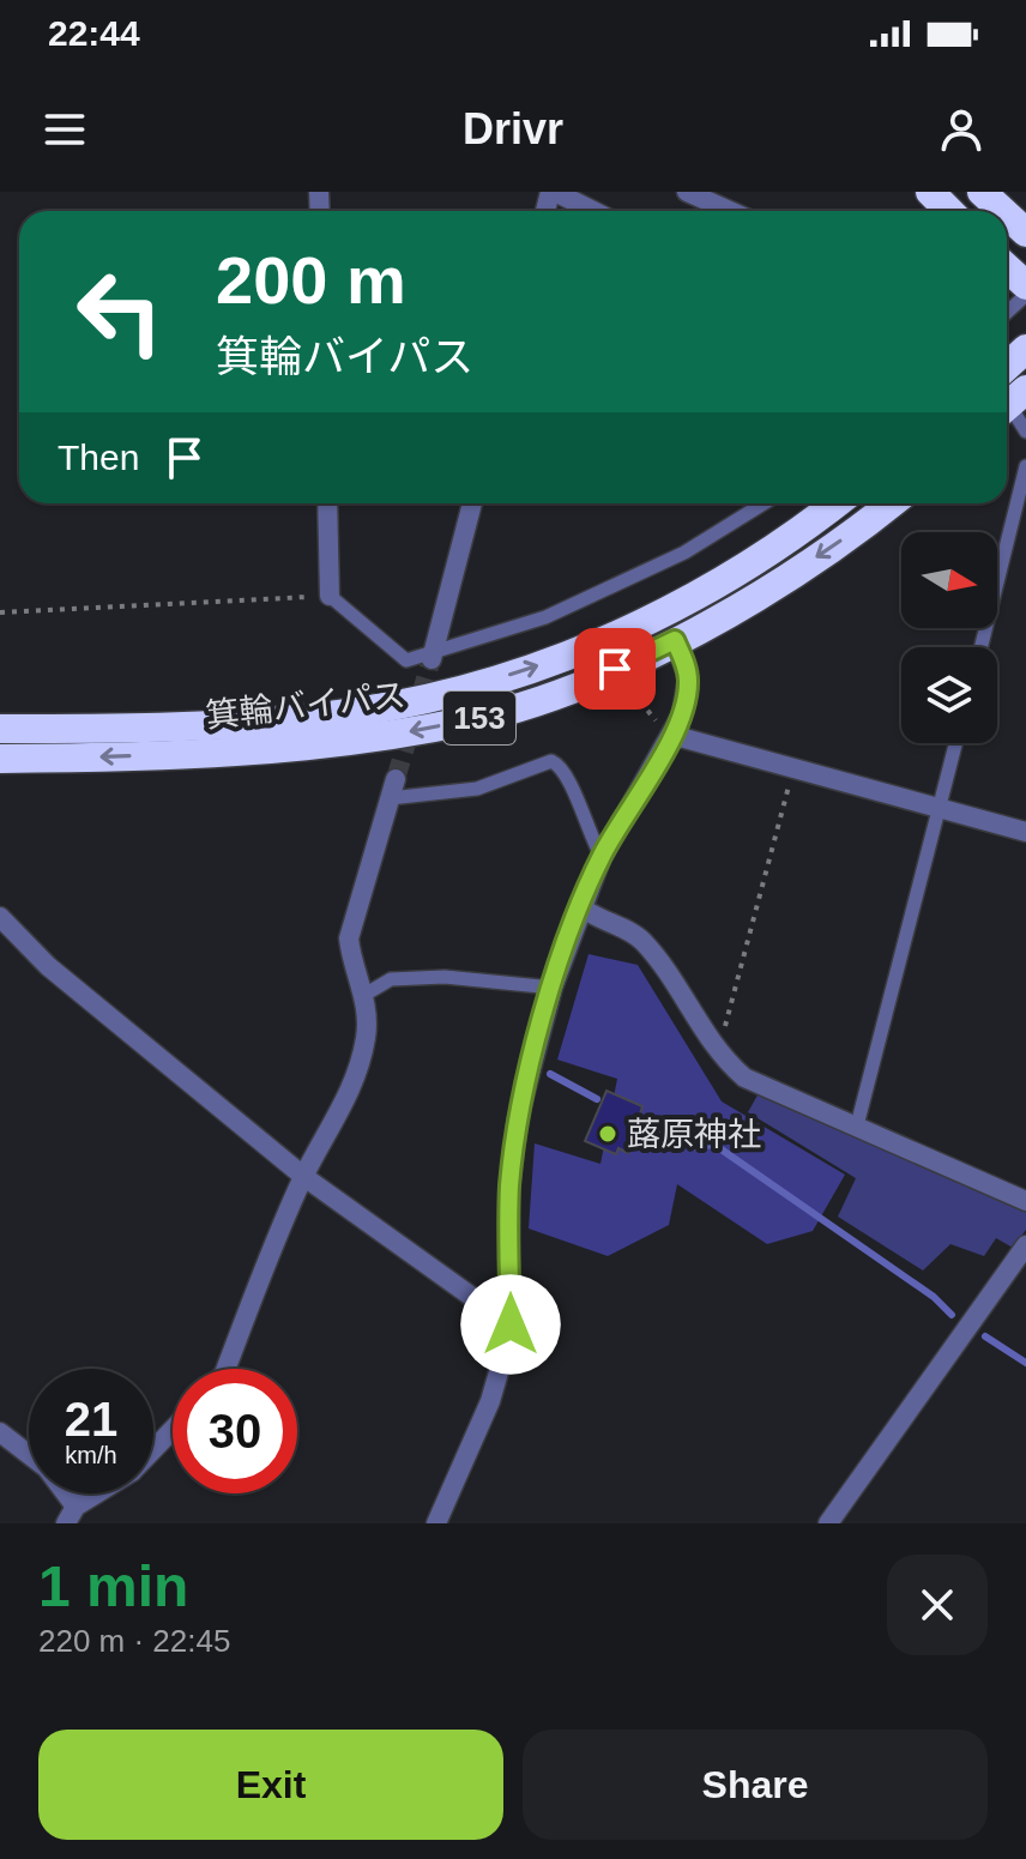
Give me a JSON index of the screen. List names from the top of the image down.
{
  "streets": {
    "highway": ["箕輪バイパス", "153"]
  },
  "places": ["蕗原神社"],
  "north": "right",
  "page": {
    "status": "22:44",
    "header": "Drivr",
    "turn": ["200 m", "箕輪バイパス"],
    "then": "Then",
    "speed": "21 km/h",
    "limit": "30",
    "heading": ["1 min", "220 m · 22:45"],
    "buttons": ["Exit", "Share"]
  }
}
